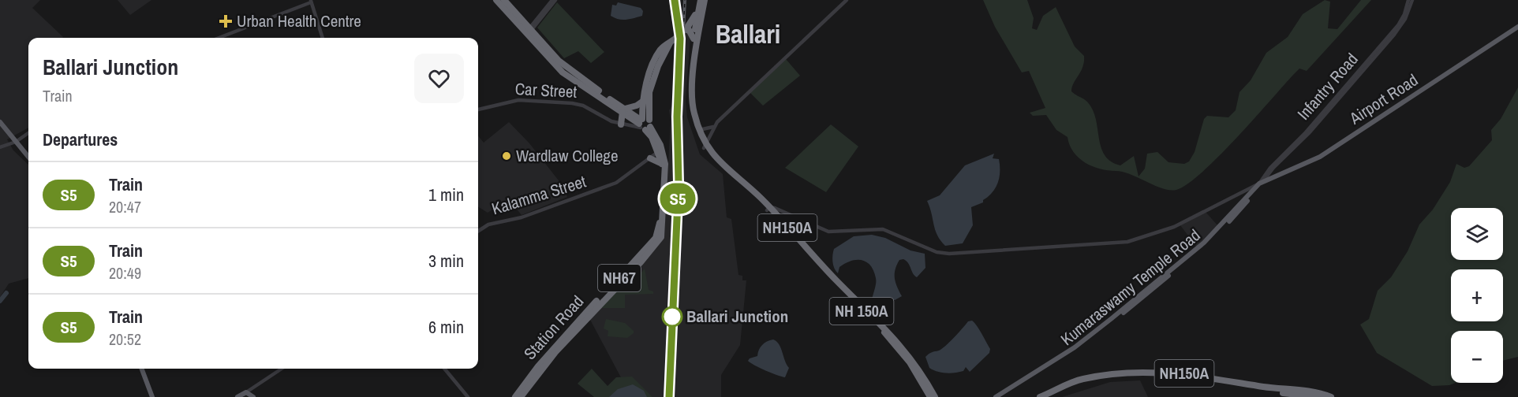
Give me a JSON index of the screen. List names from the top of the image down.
{
  "streets": {
    "highway": [
      "NH150A",
      "NH67",
      "NH 150A",
      "Station Road"
    ],
    "main road": ["Airport Road", "Kumaraswamy Temple Road"],
    "street": ["Infantry Road", "Car Street", "Kalamma Street"]
  },
  "crossings": [
    ["Infantry Road", "Airport Road"],
    ["Infantry Road", "Kumaraswamy Temple Road"],
    ["Airport Road", "Kumaraswamy Temple Road"],
    ["NH150A", "NH 150A"]
  ],
  "districts": ["Ballari"],
  "places": {
    "health": ["Urban Health Centre"],
    "other": ["Wardlaw College", "Ballari Junction"]
  },
  "page": {
    "on_map": "S5",
    "heading": [
      ["Ballari Junction", "Train"],
      "Departures"
    ],
    "list": [
      {
        "mark": "S5",
        "name": "Train",
        "note": "20:47",
        "value": "1 min"
      },
      {
        "mark": "S5",
        "name": "Train",
        "note": "20:49",
        "value": "3 min"
      },
      {
        "mark": "S5",
        "name": "Train",
        "note": "20:52",
        "value": "6 min"
      }
    ],
    "map_buttons": ["+", "−"]
  }
}
